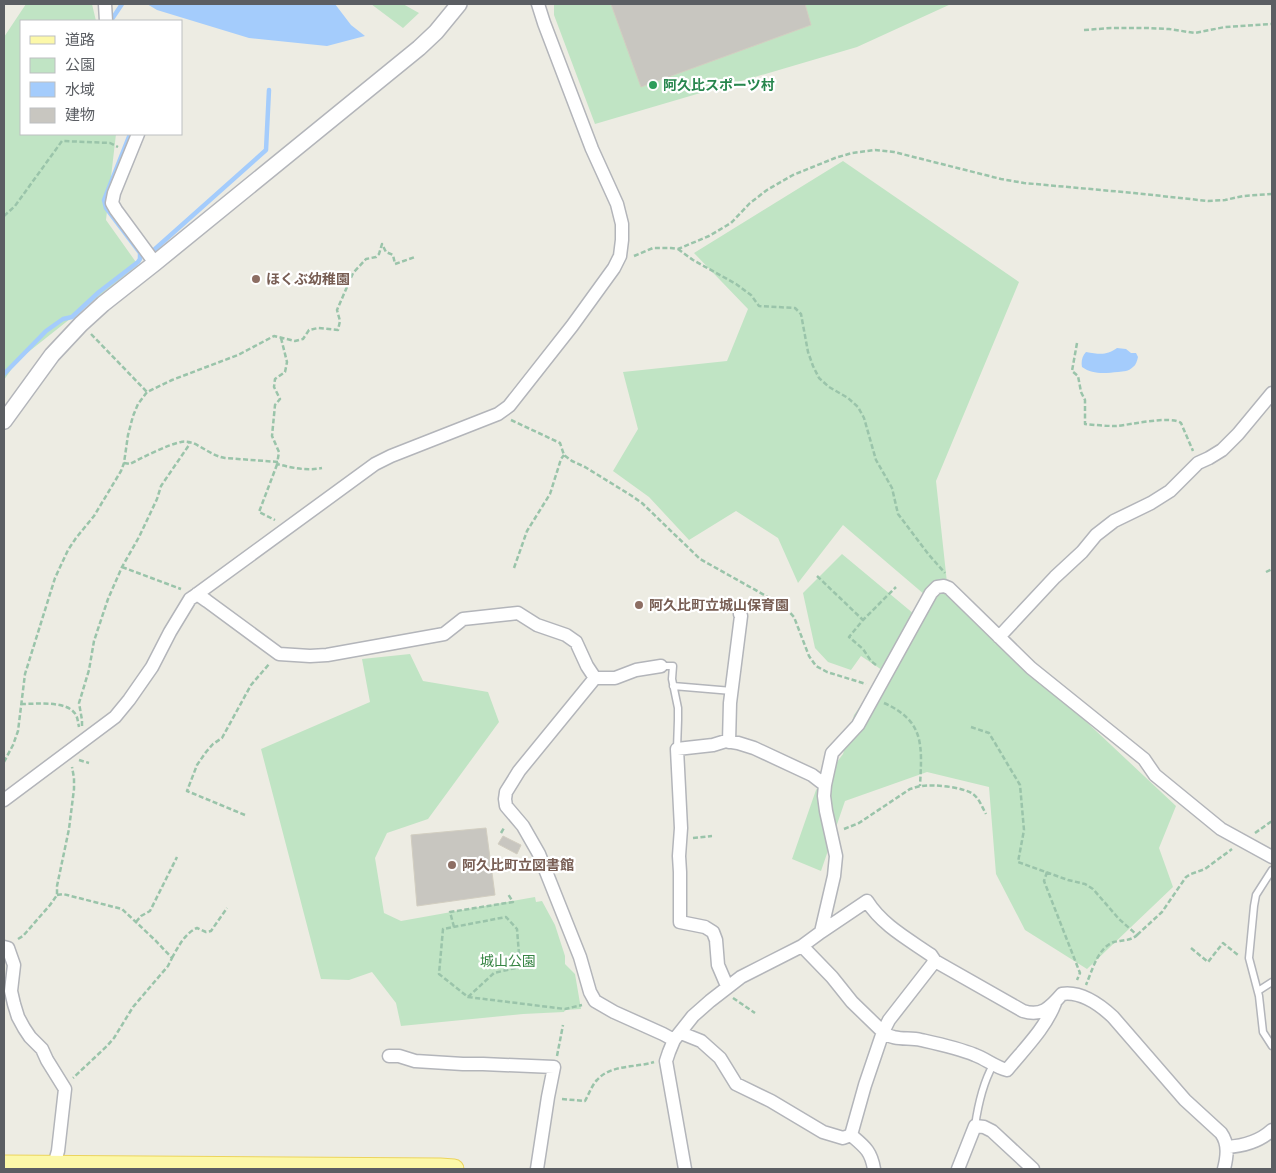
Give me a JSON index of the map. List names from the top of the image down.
{
  "parks": ["城山公園"],
  "places": [
    "阿久比スポーツ村",
    "ほくぶ幼稚園",
    "阿久比町立城山保育園",
    "阿久比町立図書館"
  ],
  "legend": [
    "道路",
    "公園",
    "水域",
    "建物"
  ]
}
